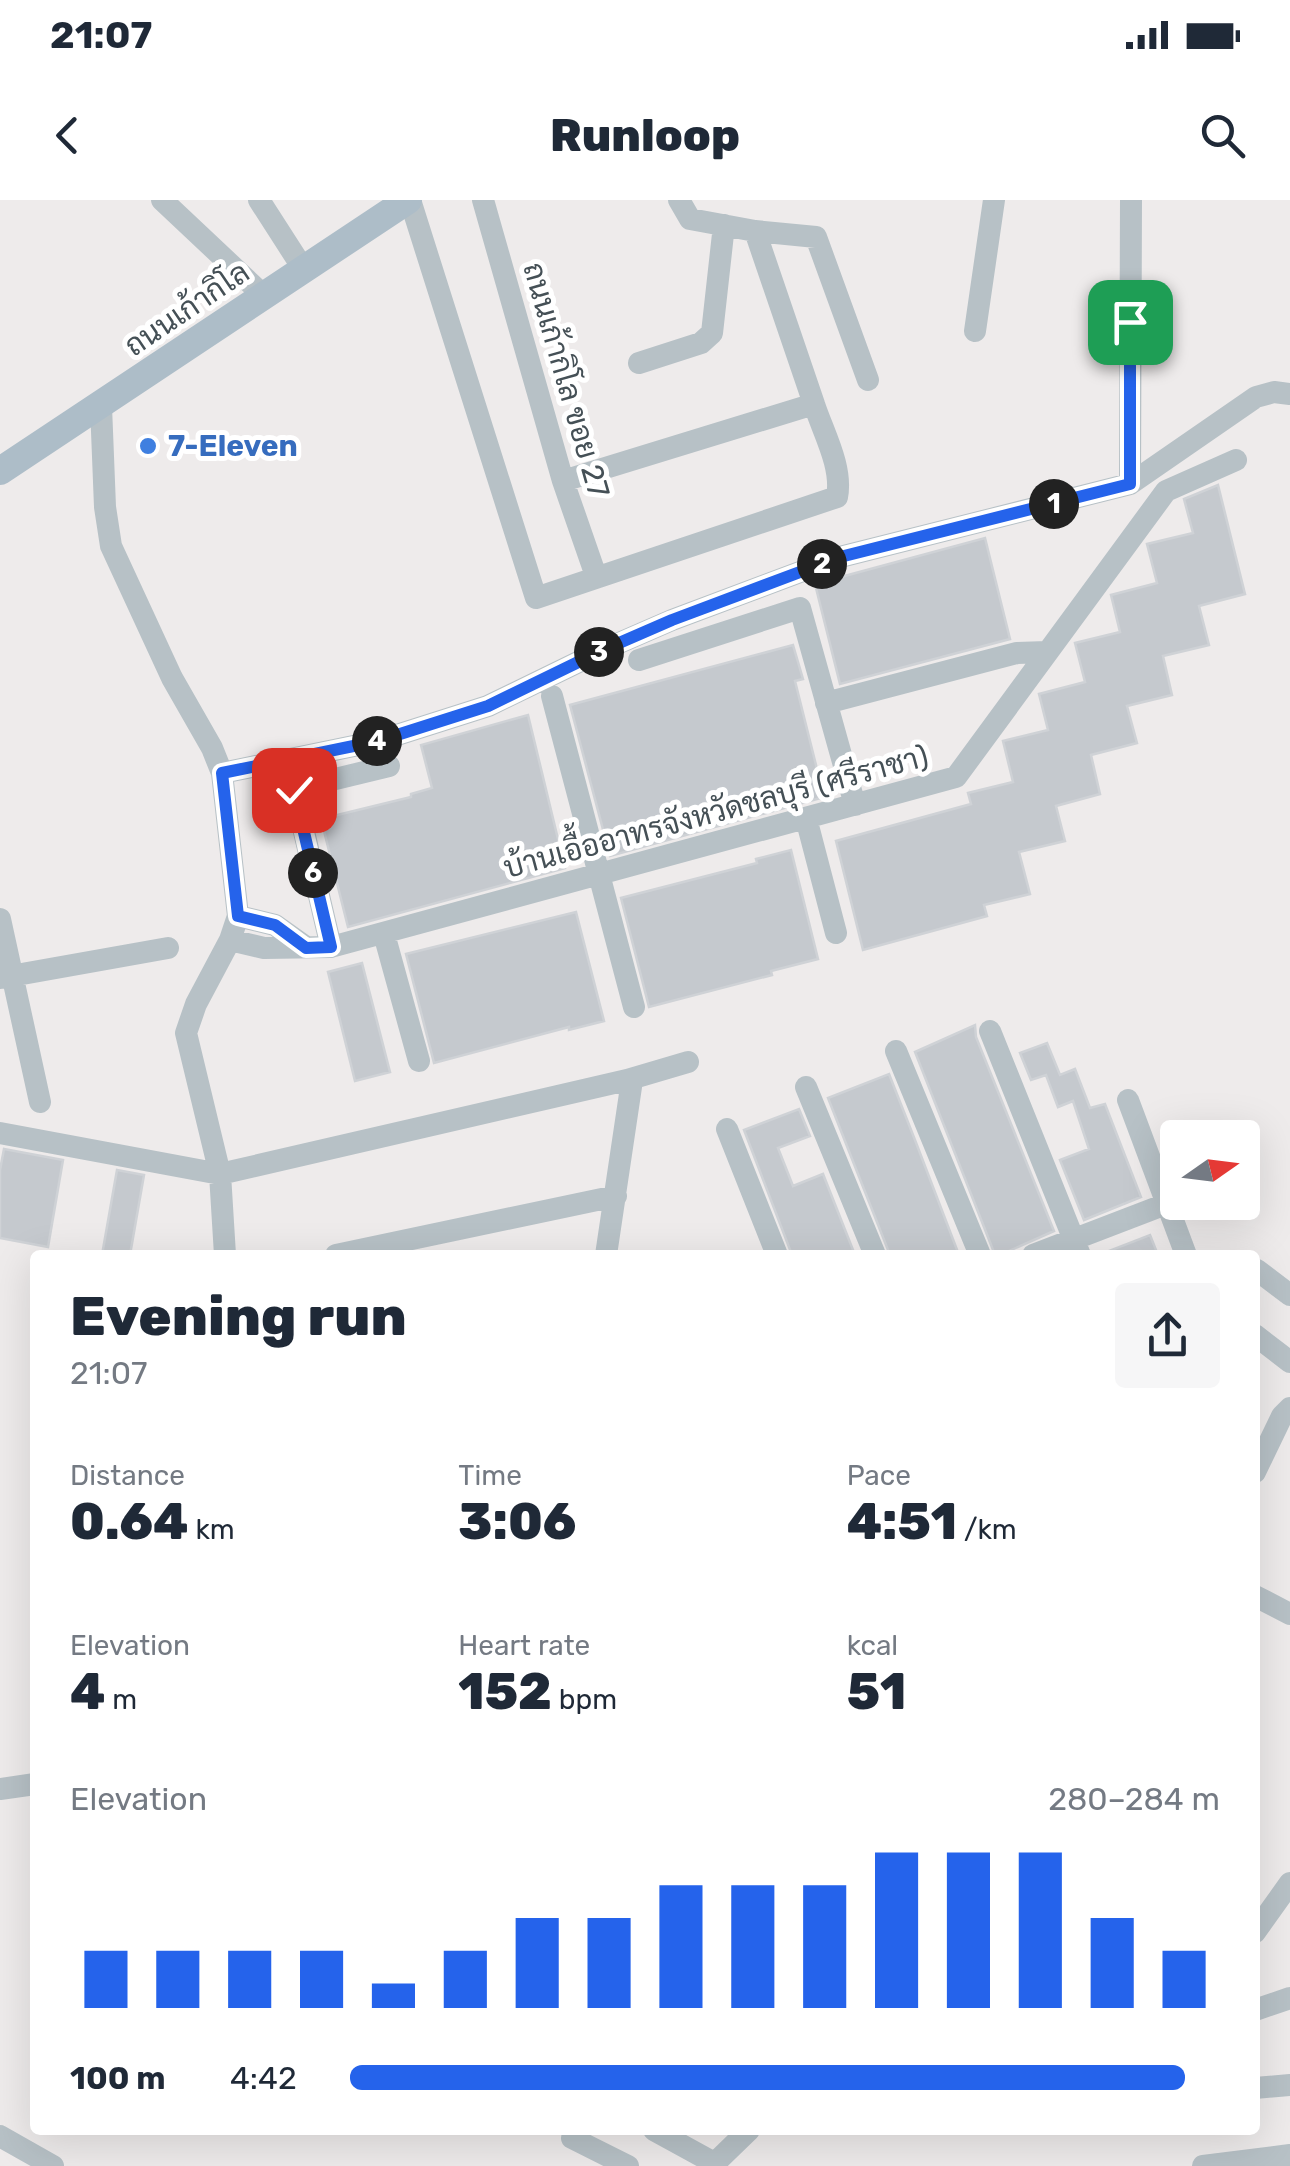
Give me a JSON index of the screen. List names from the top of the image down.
{
  "streets": {
    "main road": ["ถนนเก้ากิโล"],
    "street": ["ถนนเก้ากิโล ขอย 27", "บ้านเอื้ออาทรจังหวัดชลบุรี (ศรีราชา)"]
  },
  "places": ["7-Eleven"],
  "north": "right",
  "page": {
    "status": "21:07",
    "header": "Runloop",
    "pins": [
      "1",
      "2",
      "3",
      "4",
      "6"
    ],
    "heading": ["Evening run", "21:07"],
    "stats": [
      ["Distance", "0.64 km"],
      ["Time", "3:06"],
      ["Pace", "4:51 /km"],
      ["Elevation", "4 m"],
      ["Heart rate", "152 bpm"],
      ["kcal", "51"]
    ],
    "chart": ["Elevation", "280–284 m"],
    "list": [
      {
        "name": "100 m",
        "note": "4:42"
      }
    ]
  }
}
